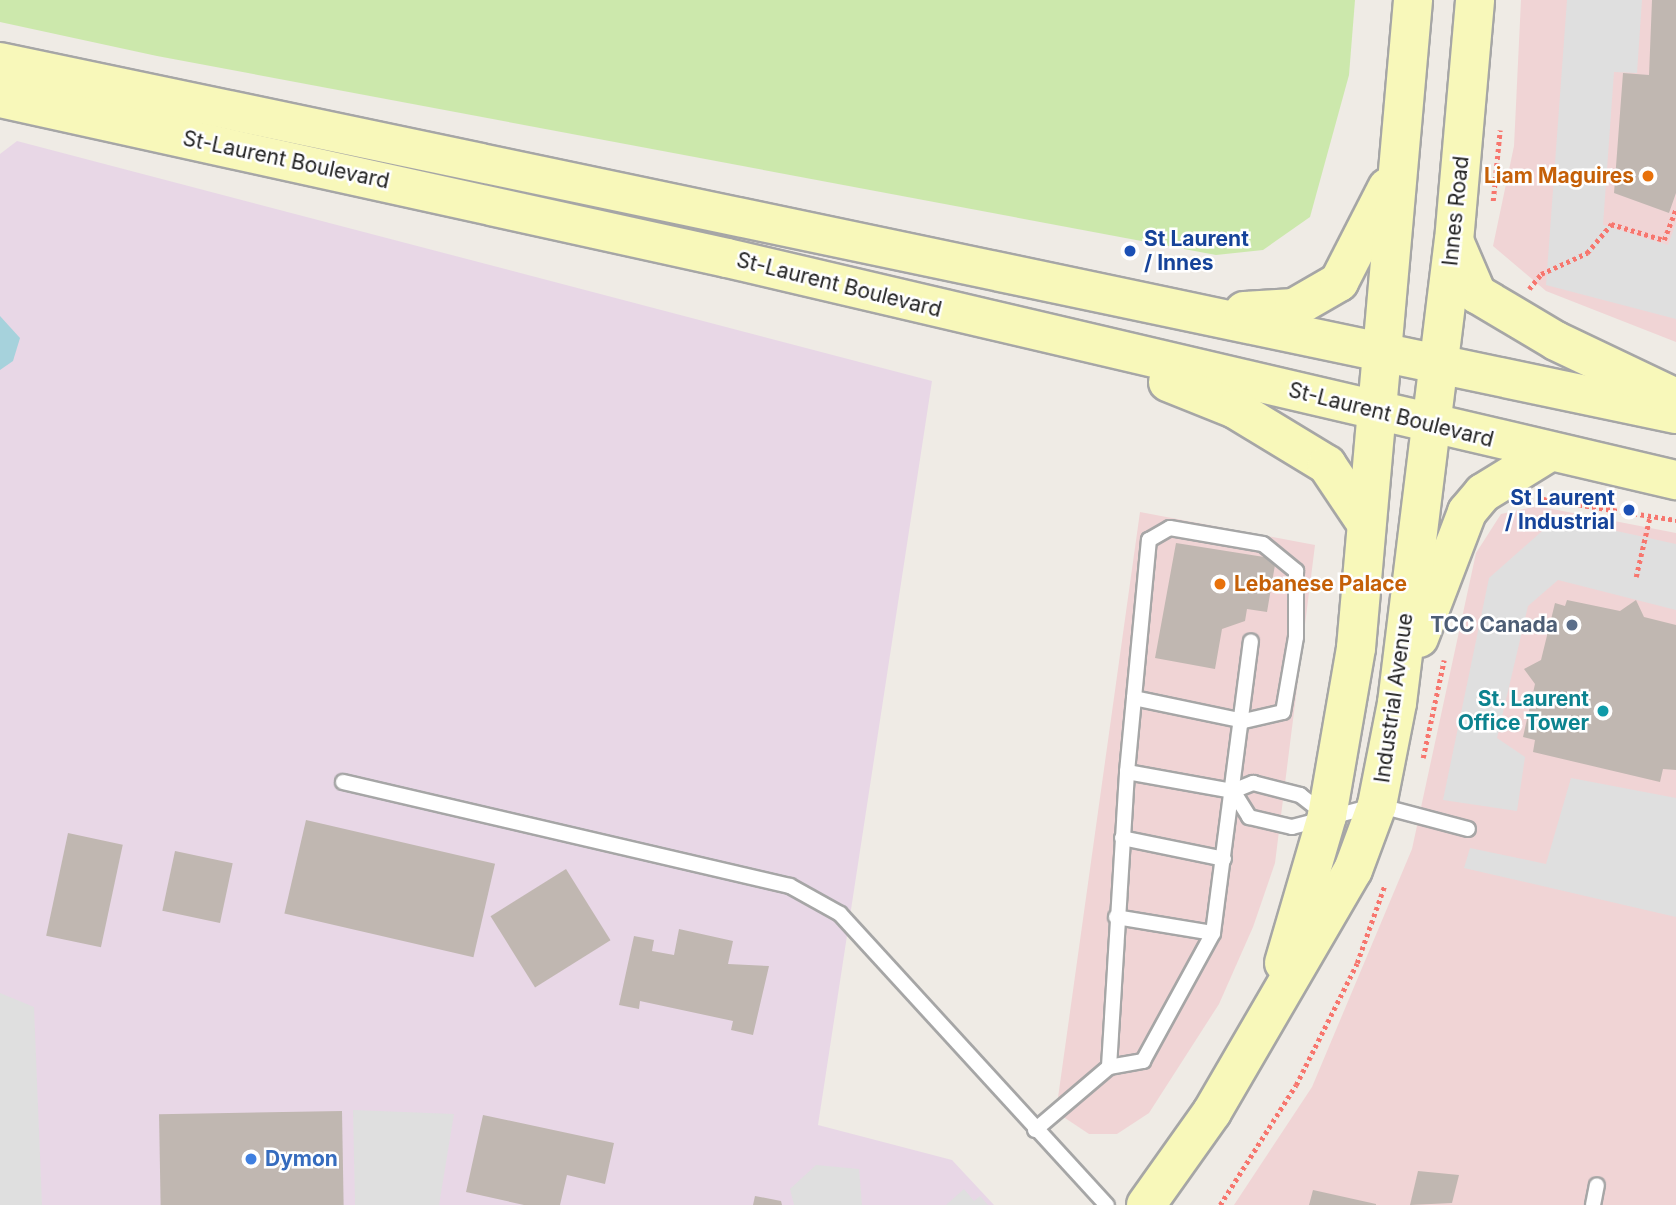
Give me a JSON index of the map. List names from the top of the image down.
{
  "streets": {
    "main road": ["St-Laurent Boulevard", "Innes Road", "Industrial Avenue"]
  },
  "crossings": [
    ["St-Laurent Boulevard", "Innes Road"],
    ["St-Laurent Boulevard", "Industrial Avenue"],
    ["Innes Road", "Industrial Avenue"]
  ],
  "places": [
    "Liam Maguires",
    "St Laurent / Innes",
    "St Laurent / Industrial",
    "Lebanese Palace",
    "TCC Canada",
    "St. Laurent Office Tower",
    "Dymon"
  ]
}
